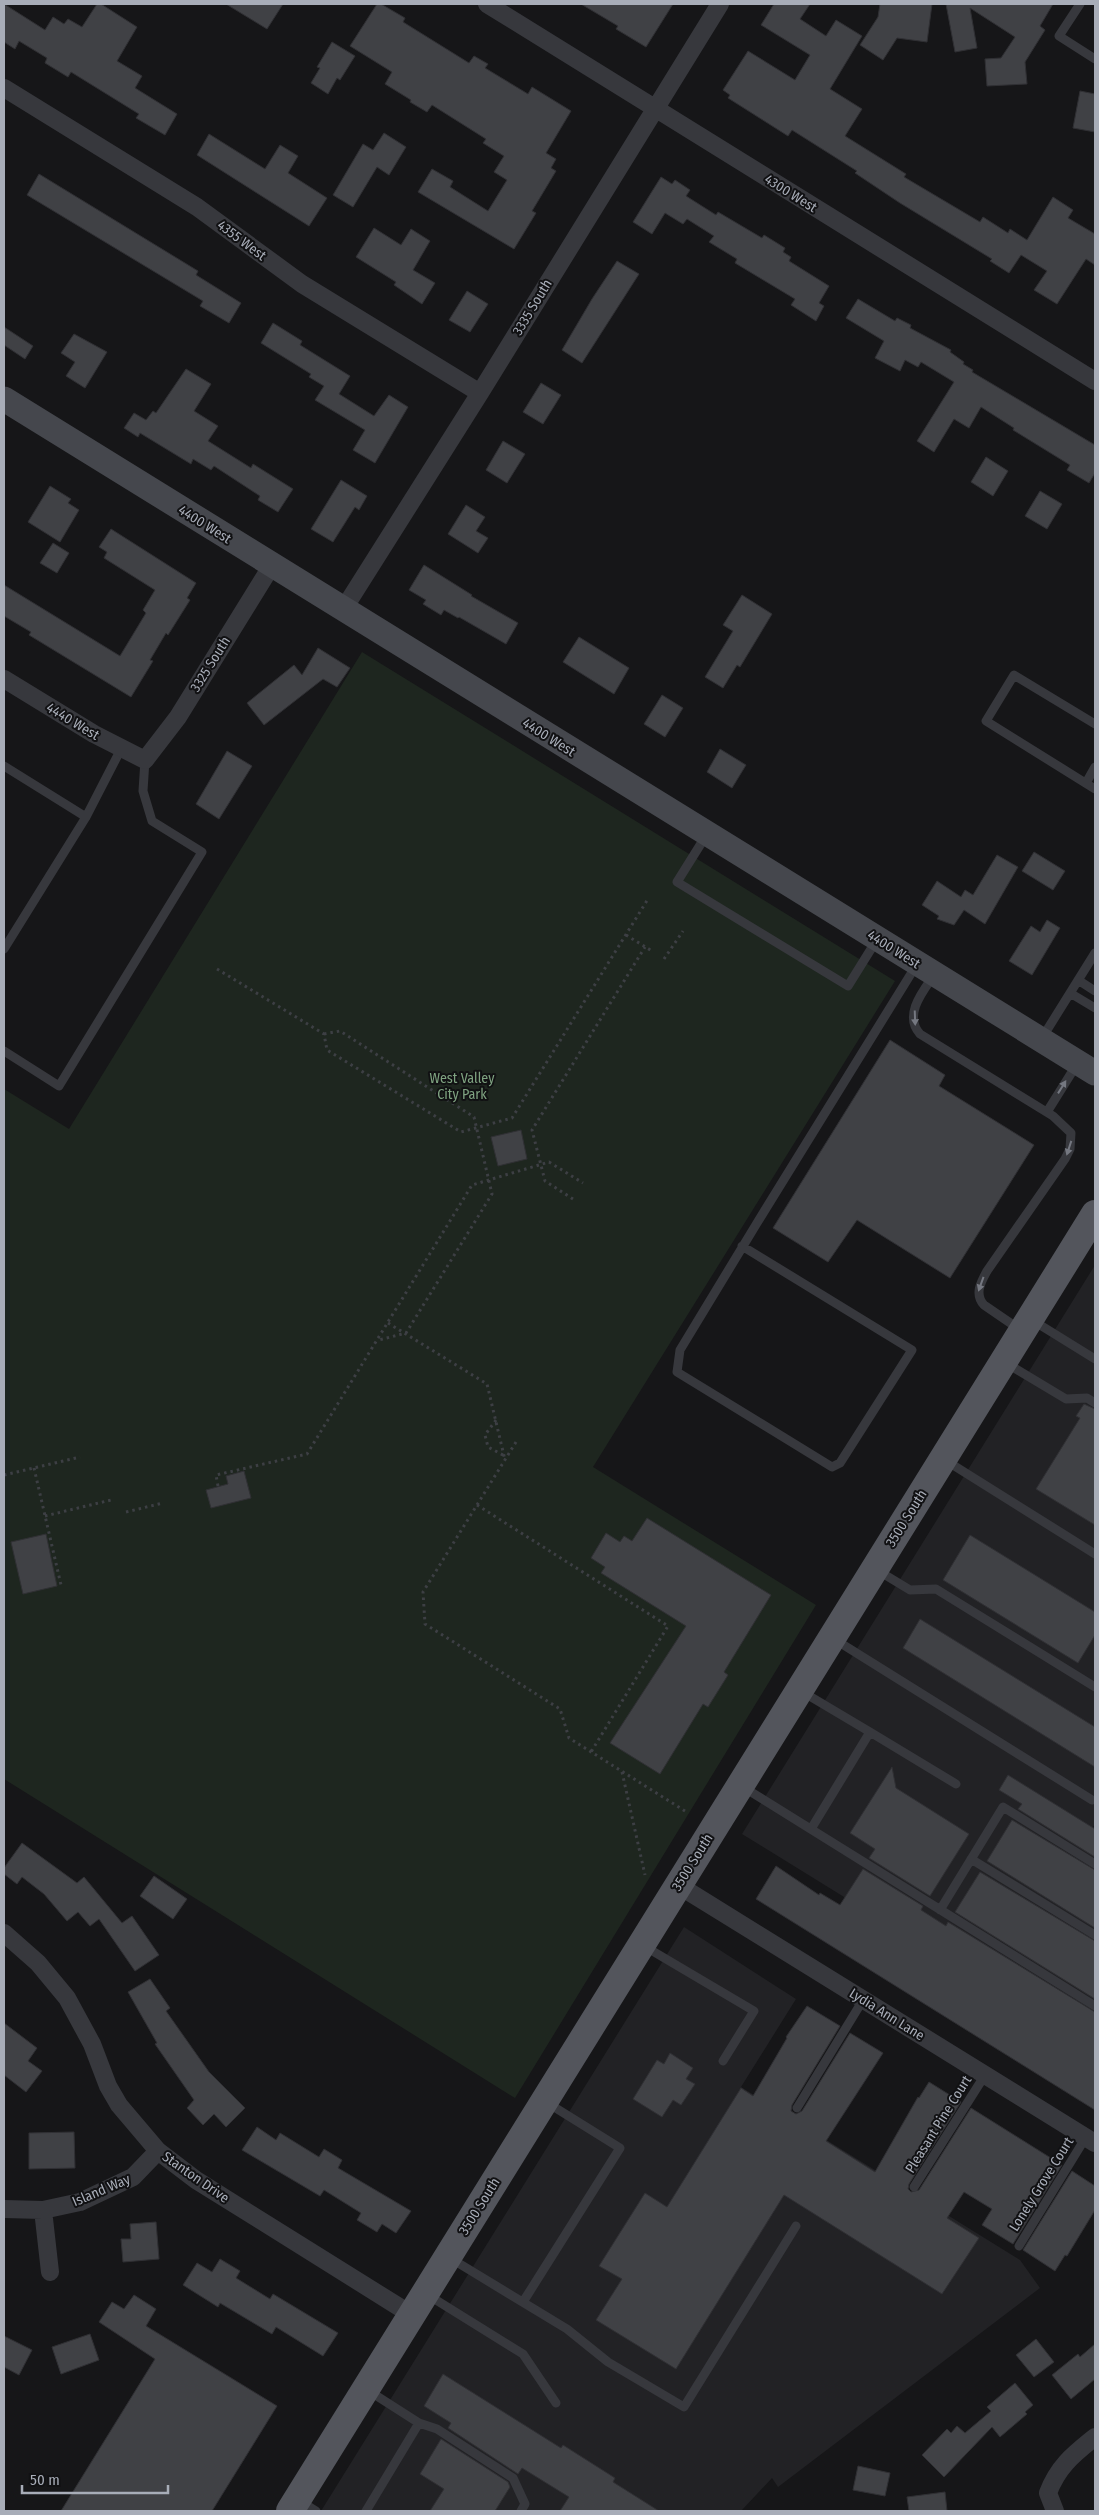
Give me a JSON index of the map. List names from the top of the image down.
{
  "streets": {
    "main road": ["3500 South"],
    "street": [
      "4300 West",
      "4355 West",
      "3335 South",
      "4400 West",
      "3325 South",
      "4440 West",
      "Lydia Ann Lane",
      "Stanton Drive",
      "Island Way"
    ],
    "lane": ["Pleasant Pine Court", "Lonely Grove Court"]
  },
  "crossings": [
    ["4300 West", "3335 South"],
    ["4355 West", "3335 South"],
    ["3335 South", "4400 West"],
    ["4400 West", "3325 South"],
    ["3325 South", "4440 West"],
    ["3500 South", "Lydia Ann Lane"],
    ["3500 South", "Stanton Drive"],
    ["Lydia Ann Lane", "Pleasant Pine Court"],
    ["Lydia Ann Lane", "Lonely Grove Court"],
    ["Stanton Drive", "Island Way"]
  ],
  "parks": ["West Valley City Park"],
  "scale_bar": "50 m"
}
